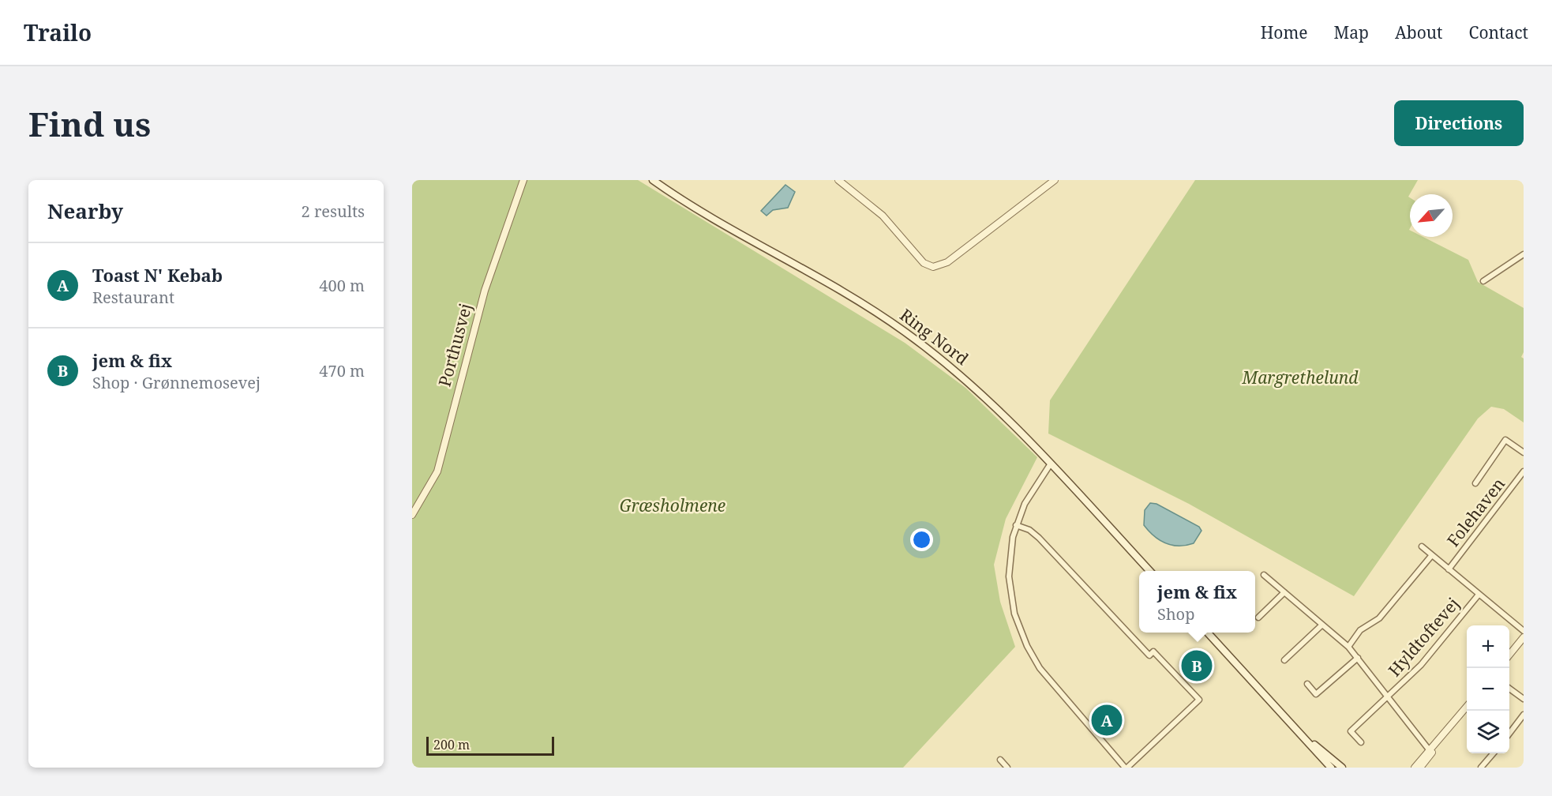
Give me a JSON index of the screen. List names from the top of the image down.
{
  "streets": {
    "main road": ["Ring Nord"],
    "street": ["Porthusvej", "Folehaven", "Hyldtoftevej"]
  },
  "parks": ["Margrethelund", "Græsholmene"],
  "scale_bar": "200 m",
  "north": "bottom left",
  "page": {
    "header": "Trailo",
    "nav": [
      "Home",
      "Map",
      "About",
      "Contact"
    ],
    "buttons": "Directions",
    "title": "Find us",
    "heading": ["Nearby", "2 results"],
    "list": [
      {
        "mark": "A",
        "name": "Toast N' Kebab",
        "note": "Restaurant",
        "value": "400 m"
      },
      {
        "mark": "B",
        "name": "jem & fix",
        "note": "Shop · Grønnemosevej",
        "value": "470 m"
      }
    ],
    "popup": ["jem & fix", "Shop"],
    "map_buttons": ["+", "−"],
    "pins": ["B", "A"],
    "scale": "200 m"
  }
}
